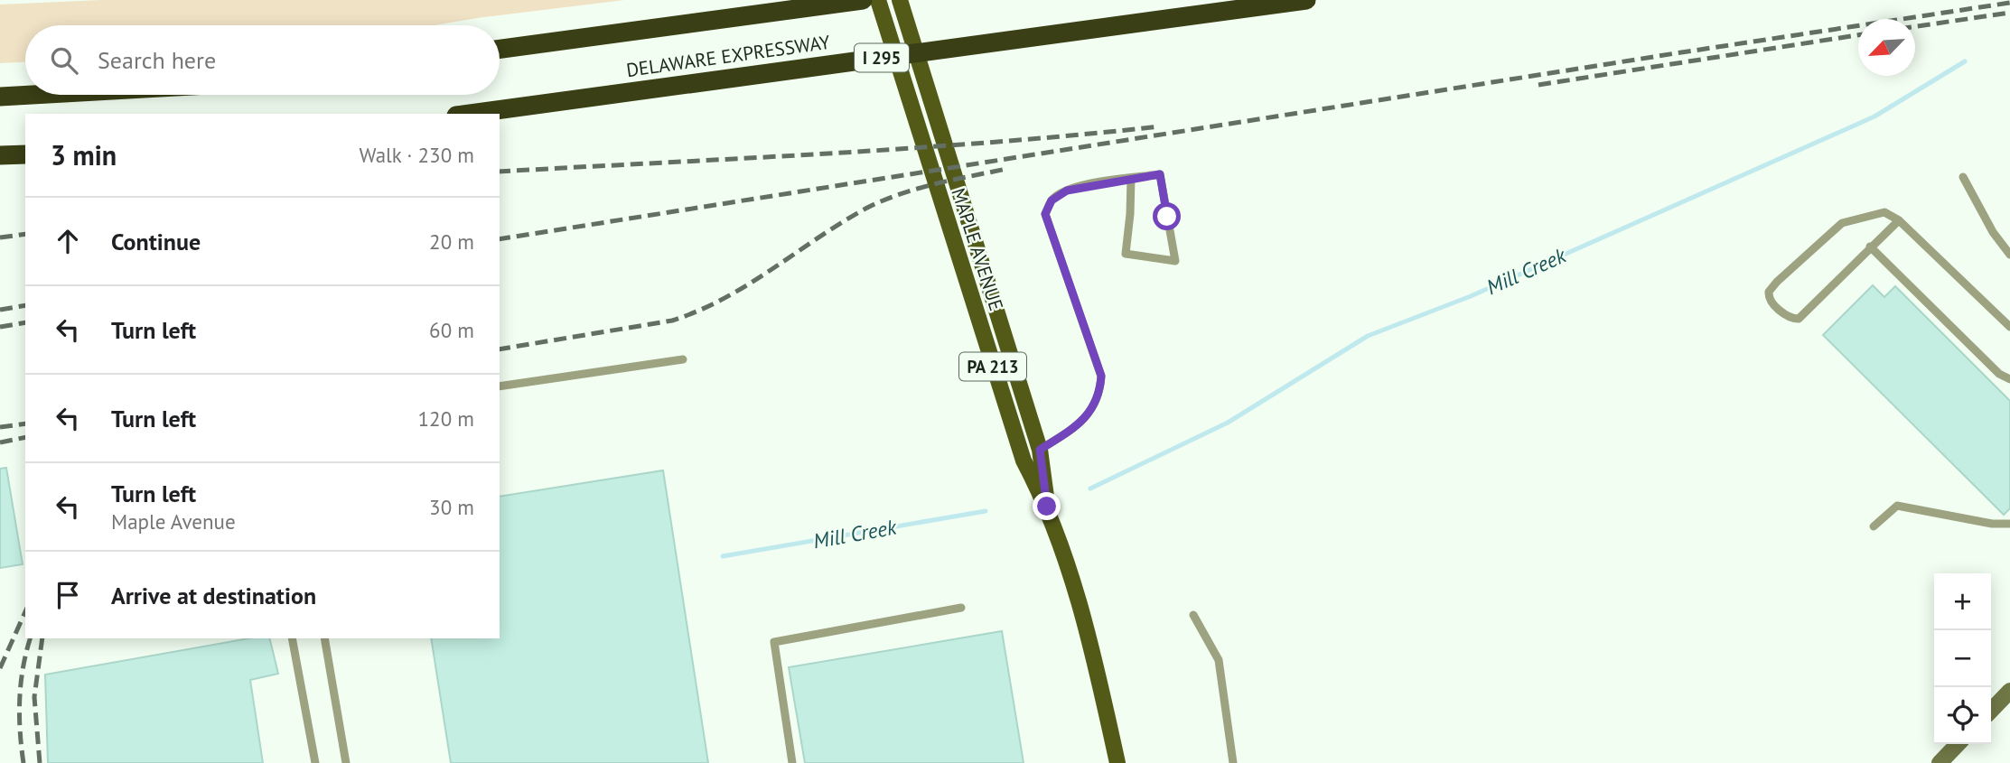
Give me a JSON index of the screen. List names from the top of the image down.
{
  "streets": {
    "highway": ["DELAWARE EXPRESSWAY", "I 295"],
    "main road": ["MAPLE AVENUE", "PA 213"]
  },
  "water": ["Mill Creek"],
  "north": "bottom left",
  "page": {
    "search": "Search here",
    "heading": ["3 min", "Walk · 230 m"],
    "list": [
      ["Continue", "20 m"],
      ["Turn left", "60 m"],
      ["Turn left", "120 m"],
      ["Turn left", "Maple Avenue", "30 m"],
      "Arrive at destination"
    ],
    "map_buttons": ["+", "−"]
  }
}
